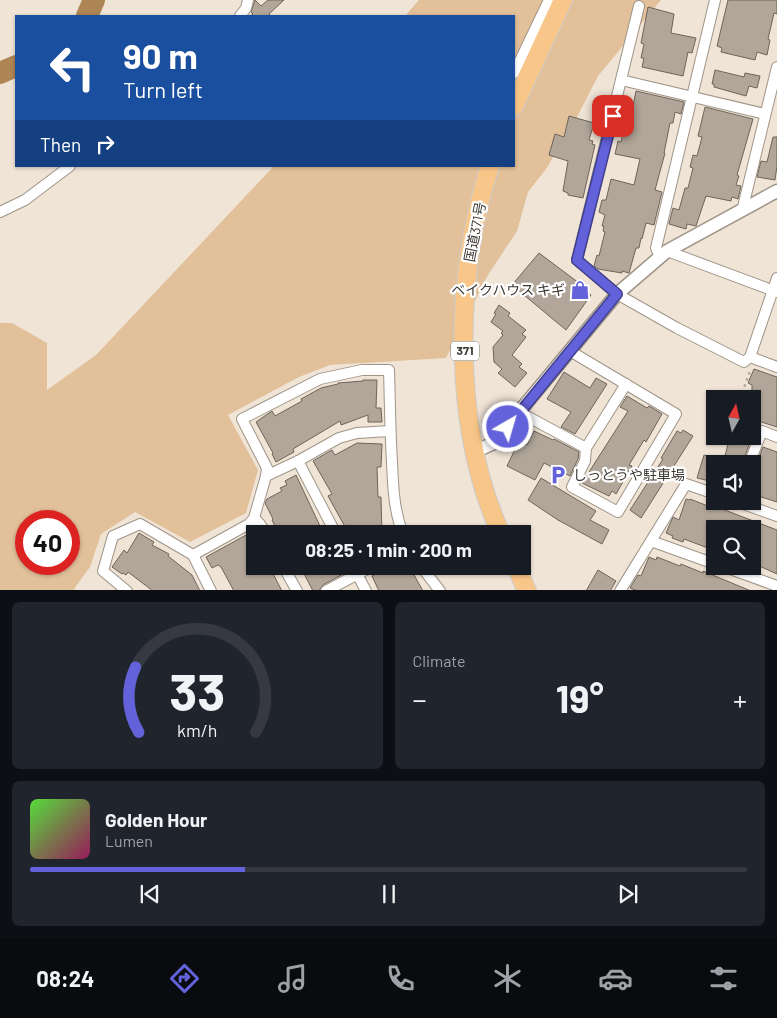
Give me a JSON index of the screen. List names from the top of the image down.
{
  "streets": {
    "highway": ["国道371号", "371"]
  },
  "places": {
    "shop": ["ベイクハウス キギ"],
    "parking": ["しっとうや駐車場"]
  },
  "north": "top",
  "page": {
    "turn": ["90 m", "Turn left"],
    "then": "Then",
    "limit": "40",
    "trip": "08:25 · 1 min · 200 m",
    "tile": "Climate",
    "heat": ["−", "19°", "+"],
    "song": ["Golden Hour", "Lumen"],
    "tabs": "08:24",
    "gauge": ["33", "km/h"]
  }
}
